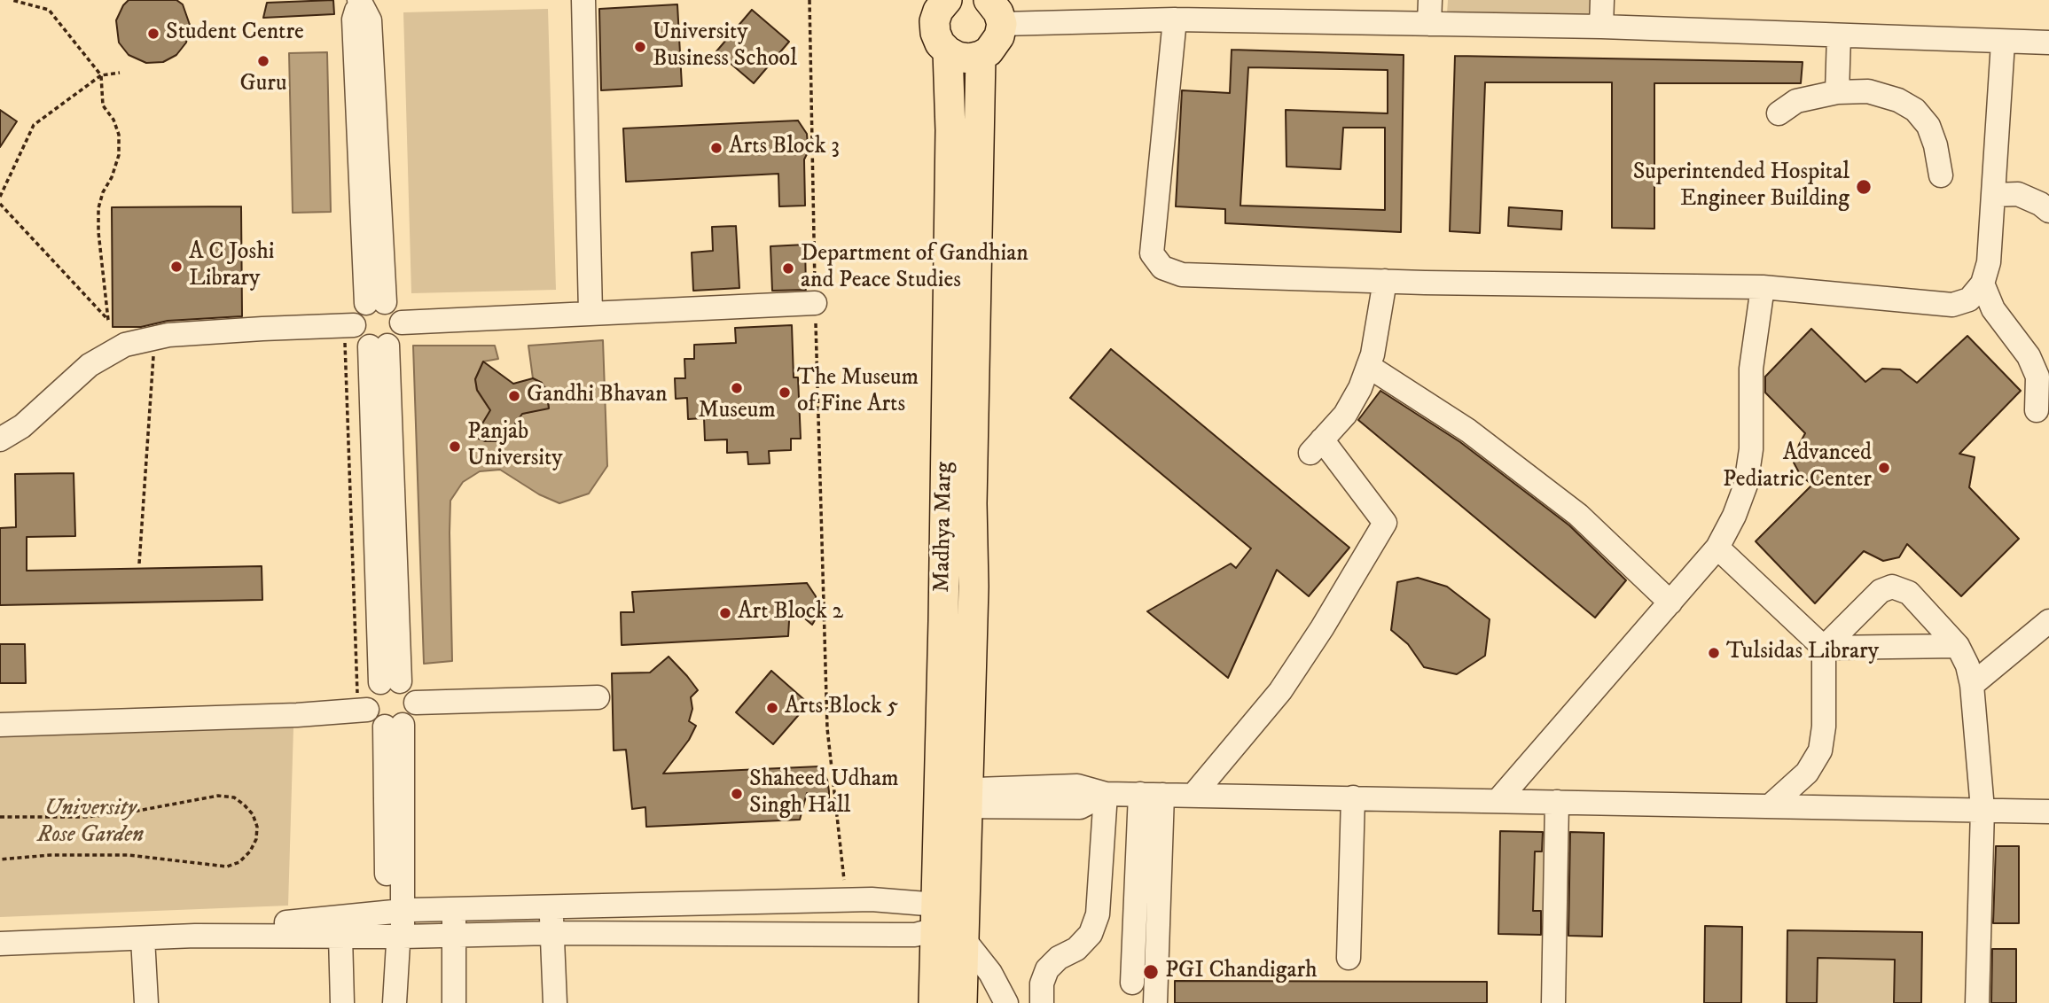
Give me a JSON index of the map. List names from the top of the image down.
{
  "streets": {
    "main road": ["Madhya Marg"]
  },
  "parks": ["University Rose Garden"],
  "places": [
    "Student Centre",
    "University Business School",
    "Guru",
    "Arts Block 3",
    "Superintended Hospital Engineer Building",
    "A C Joshi Library",
    "Department of Gandhian and Peace Studies",
    "Museum",
    "The Museum of Fine Arts",
    "Gandhi Bhavan",
    "Panjab University",
    "Advanced Pediatric Center",
    "Art Block 2",
    "Tulsidas Library",
    "Arts Block 5",
    "Shaheed Udham Singh Hall",
    "PGI Chandigarh"
  ]
}
